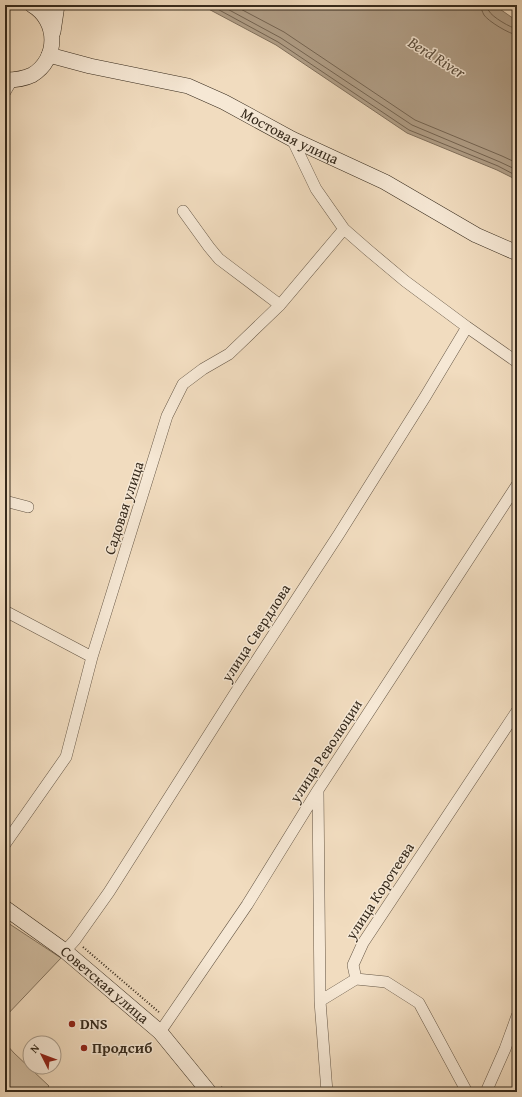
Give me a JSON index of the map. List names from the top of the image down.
{
  "streets": {
    "street": [
      "Мостовая улица",
      "Садовая улица",
      "улица Свердлова",
      "улица Революции",
      "улица Коротеева",
      "Советская улица"
    ]
  },
  "crossings": [
    ["улица Свердлова", "Советская улица"],
    ["улица Революции", "Советская улица"]
  ],
  "water": ["Berd River"],
  "places": ["DNS", "Продсиб"],
  "north": "top left"
}
